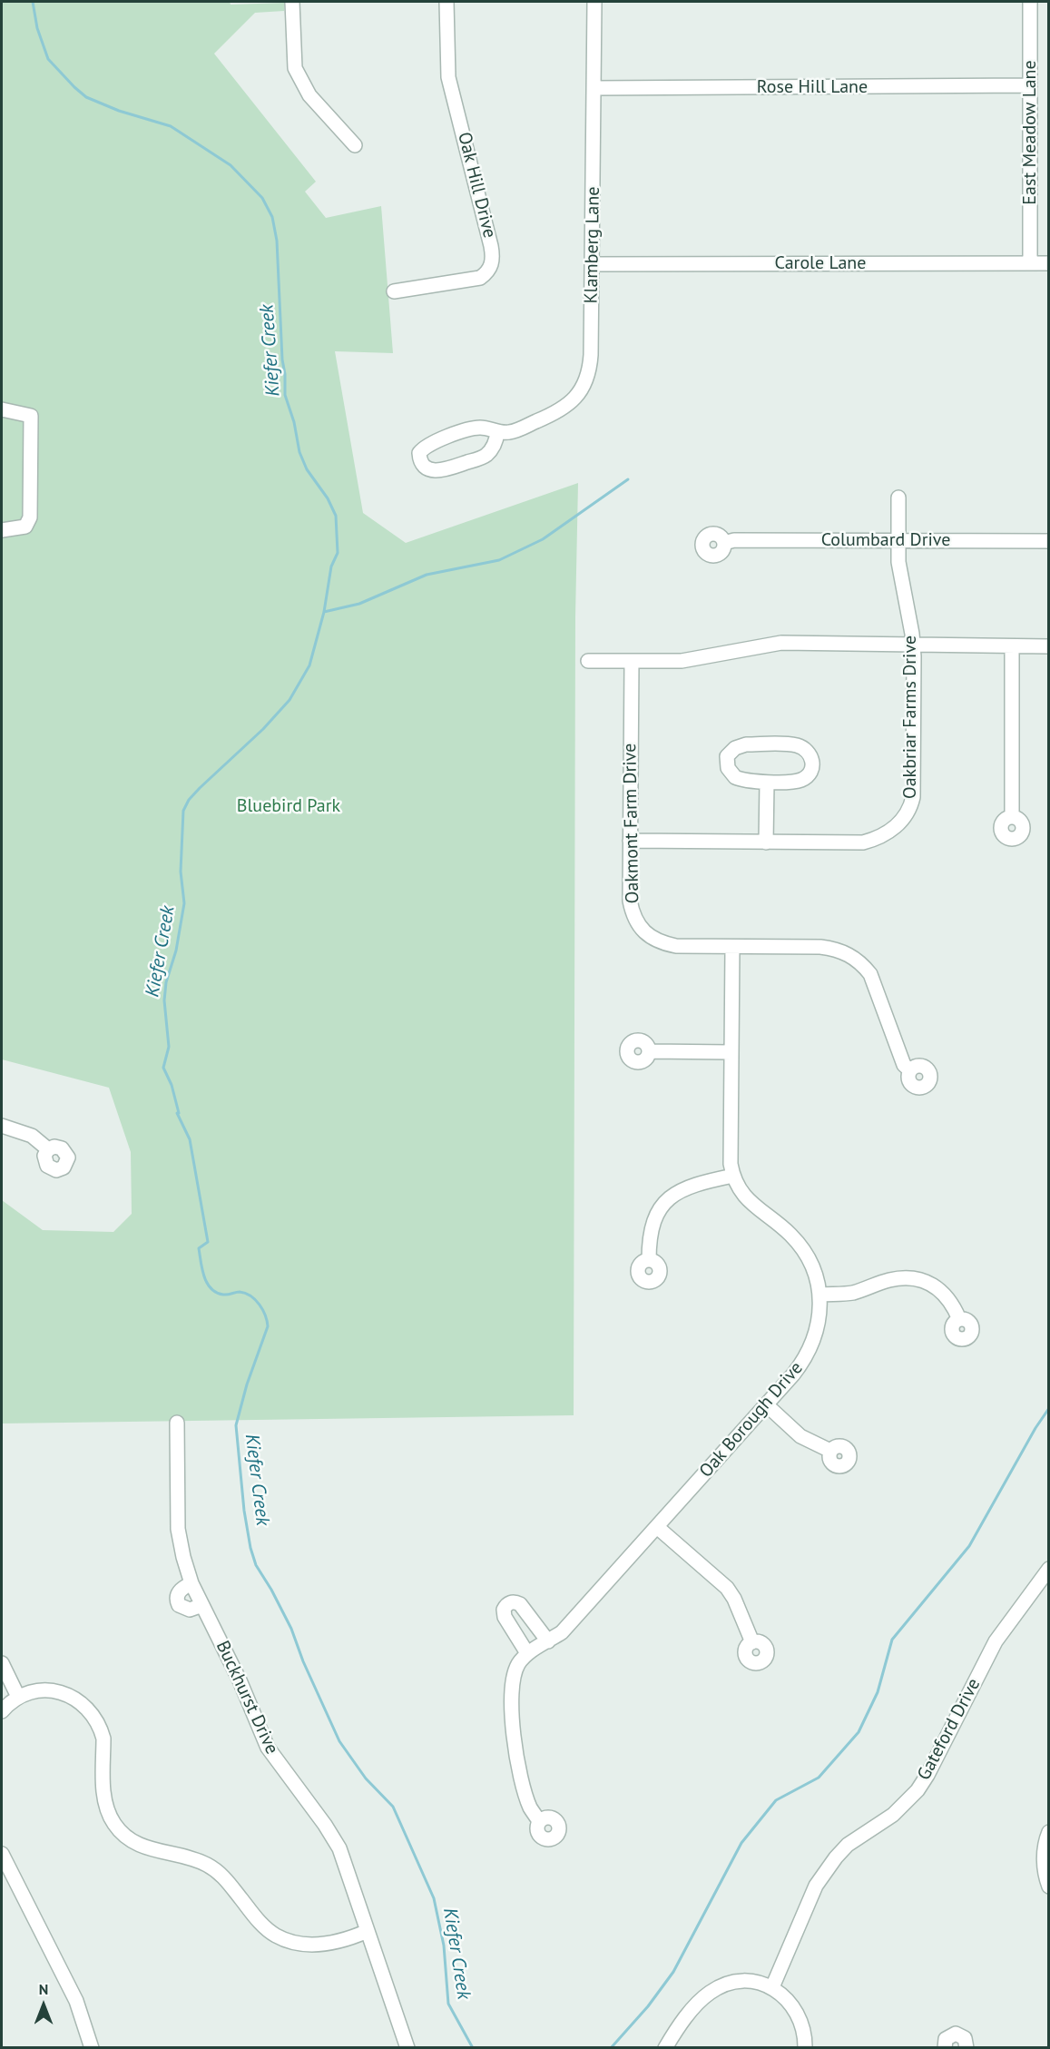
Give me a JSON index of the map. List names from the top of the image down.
{
  "streets": {
    "street": [
      "Rose Hill Lane",
      "East Meadow Lane",
      "Oak Hill Drive",
      "Klamberg Lane",
      "Carole Lane",
      "Columbard Drive",
      "Oakbriar Farms Drive",
      "Oakmont Farm Drive",
      "Oak Borough Drive",
      "Buckhurst Drive",
      "Gateford Drive"
    ]
  },
  "crossings": [
    ["Rose Hill Lane", "East Meadow Lane"],
    ["Rose Hill Lane", "Klamberg Lane"],
    ["East Meadow Lane", "Carole Lane"],
    ["Klamberg Lane", "Carole Lane"],
    ["Columbard Drive", "Oakbriar Farms Drive"],
    ["Oakbriar Farms Drive", "Oakmont Farm Drive"],
    ["Oakmont Farm Drive", "Oak Borough Drive"]
  ],
  "water": ["Kiefer Creek"],
  "parks": ["Bluebird Park"],
  "north": "top"
}
